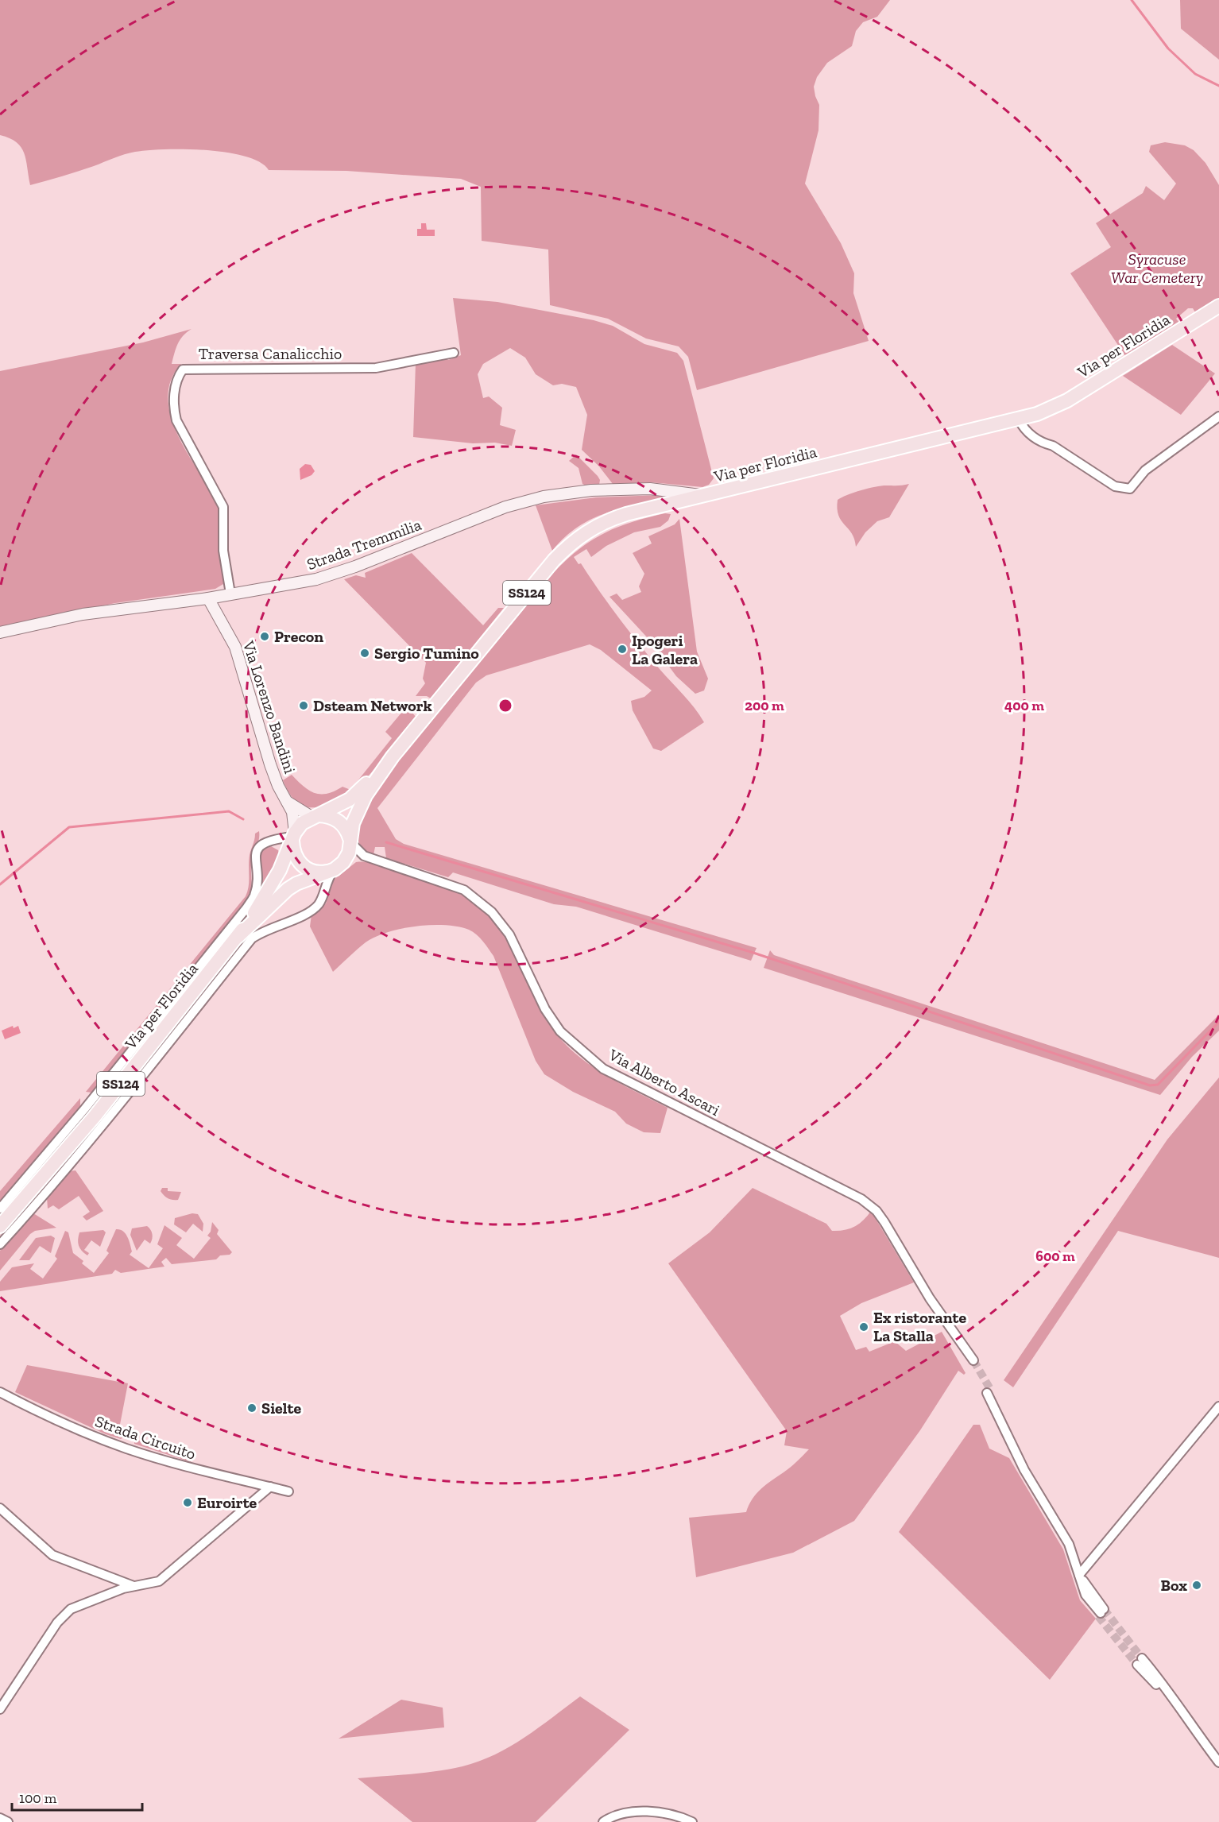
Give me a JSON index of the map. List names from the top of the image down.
{
  "streets": {
    "main road": [
      "Via per Floridia",
      "Strada Tremmilia",
      "SS124",
      "Via Lorenzo Bandini"
    ],
    "street": ["Traversa Canalicchio", "Via Alberto Ascari", "Strada Circuito"]
  },
  "crossings": [
    ["Via per Floridia", "Strada Tremmilia"],
    ["Traversa Canalicchio", "Strada Tremmilia"],
    ["Strada Tremmilia", "Via Lorenzo Bandini"]
  ],
  "parks": ["Syracuse War Cemetery"],
  "places": [
    "Precon",
    "Ipogeri La Galera",
    "Sergio Tumino",
    "Dsteam Network",
    "Ex ristorante La Stalla",
    "Sielte",
    "Euroirte",
    "Box"
  ],
  "scale_bar": "100 m",
  "rings": ["200 m", "400 m", "600 m"]
}
